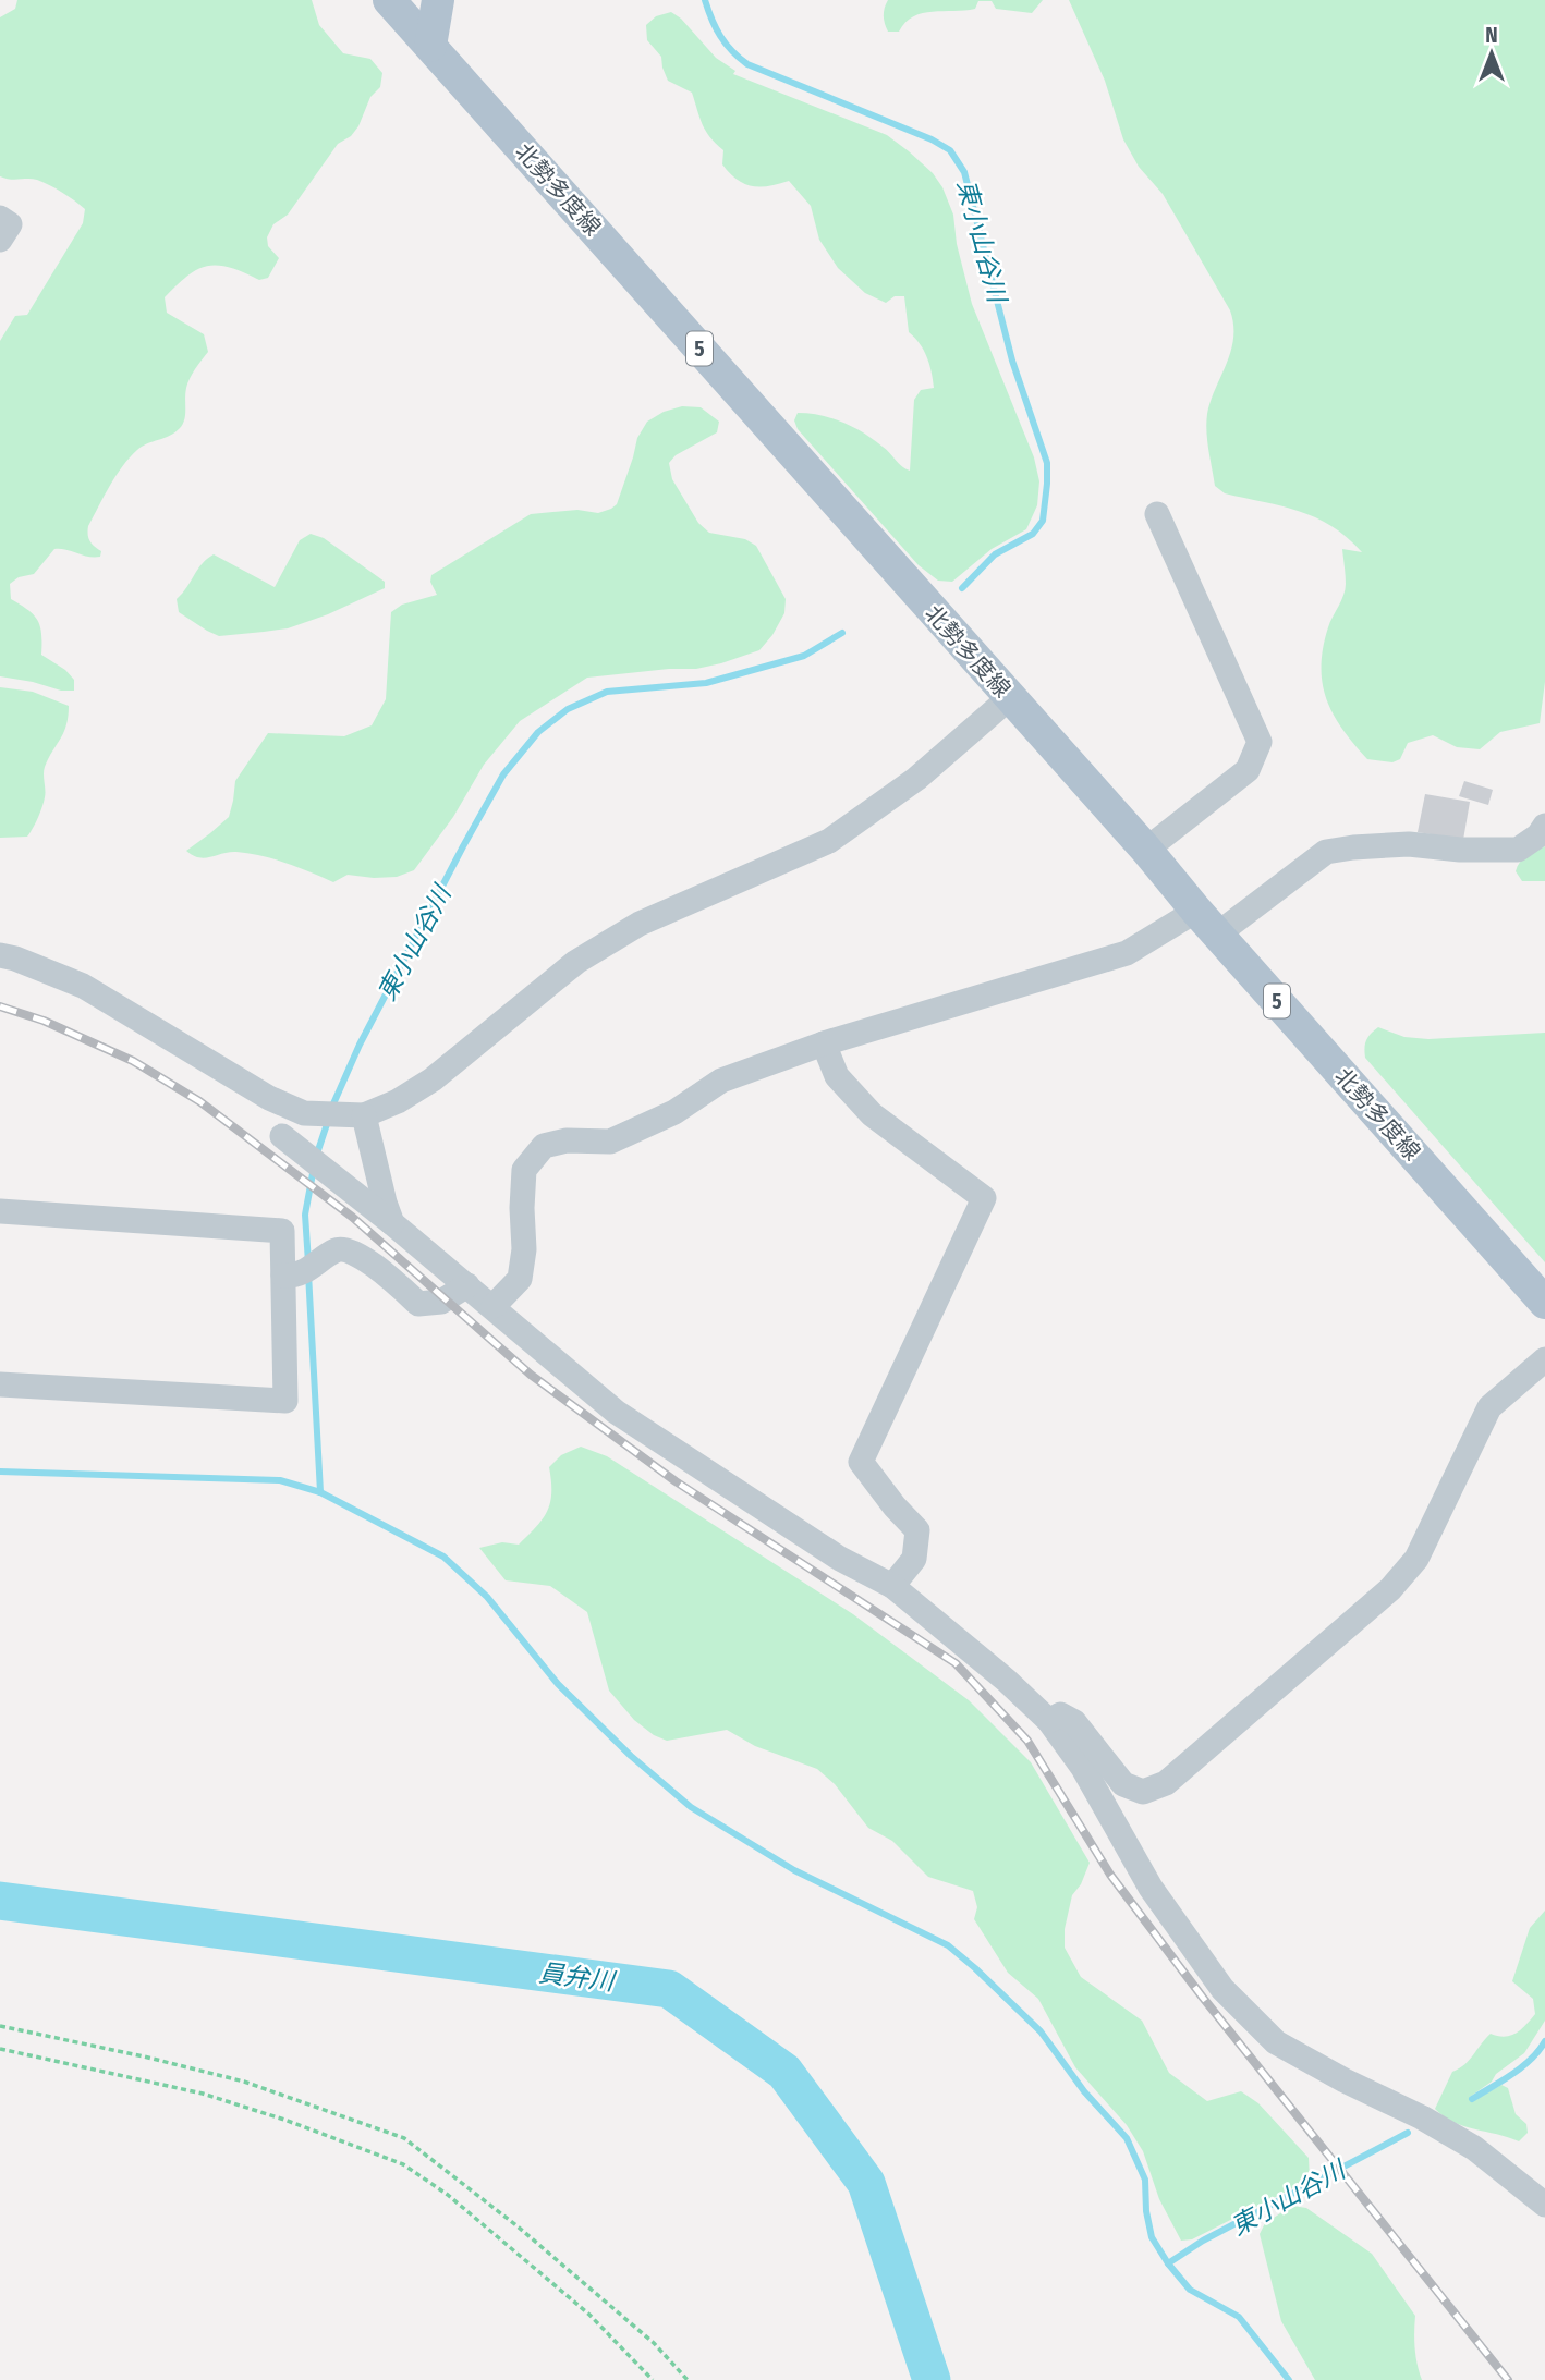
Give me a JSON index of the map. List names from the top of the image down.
{
  "streets": {
    "main road": ["北勢多度線", "5"]
  },
  "water": ["東小山谷川", "員弁川"],
  "north": "top"
}
